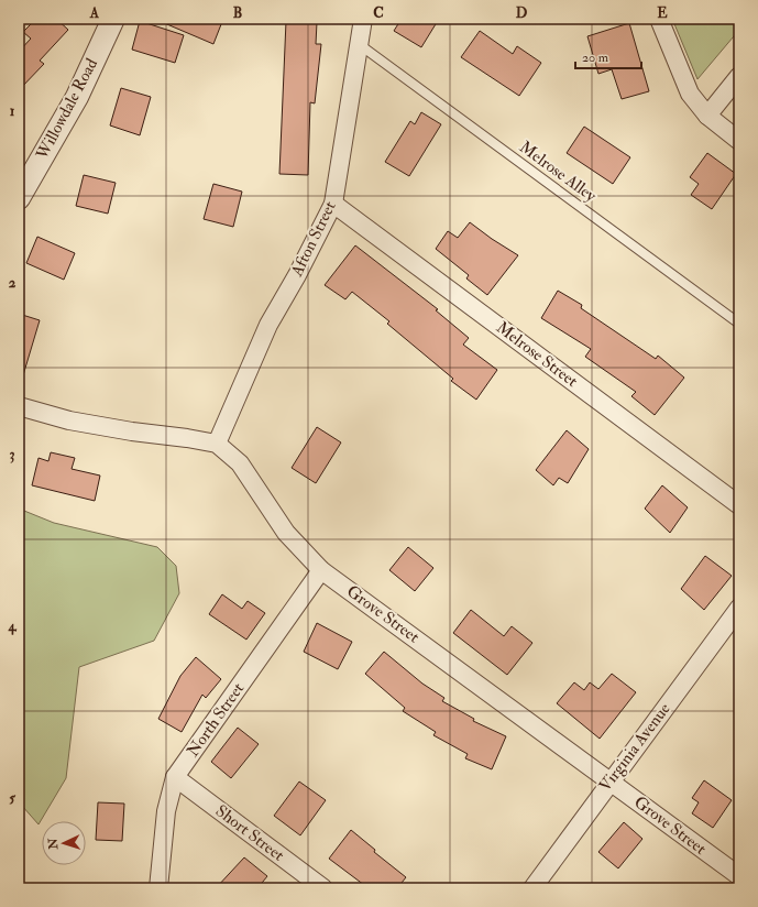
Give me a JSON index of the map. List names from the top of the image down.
{
  "streets": {
    "street": [
      "Willowdale Road",
      "Afton Street",
      "Melrose Street",
      "Grove Street",
      "North Street",
      "Virginia Avenue",
      "Short Street"
    ],
    "lane": ["Melrose Alley"]
  },
  "crossings": [
    ["Melrose Alley", "Afton Street"],
    ["Afton Street", "Melrose Street"],
    ["Afton Street", "Grove Street"],
    ["Grove Street", "North Street"],
    ["Grove Street", "Virginia Avenue"],
    ["North Street", "Short Street"]
  ],
  "scale_bar": "20 m",
  "north": "left",
  "grid": {
    "columns": [
      "A",
      "B",
      "C",
      "D",
      "E"
    ],
    "rows": [
      "1",
      "2",
      "3",
      "4",
      "5"
    ]
  }
}
